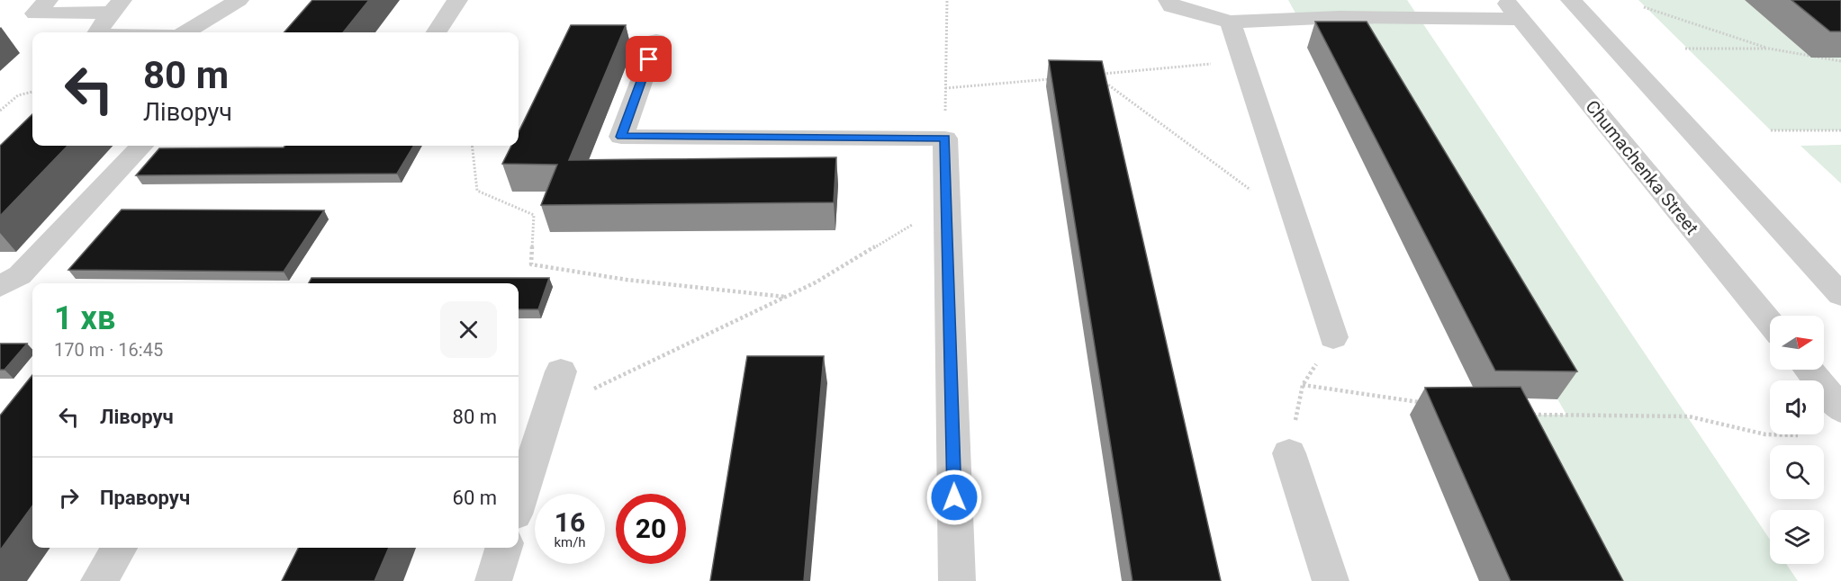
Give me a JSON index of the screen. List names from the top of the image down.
{
  "streets": {
    "street": ["Chumachenka Street"]
  },
  "north": "right",
  "page": {
    "turn": ["80 m", "Ліворуч"],
    "heading": ["1 хв", "170 m · 16:45"],
    "list": [
      {
        "name": "Ліворуч",
        "value": "80 m"
      },
      {
        "name": "Праворуч",
        "value": "60 m"
      }
    ],
    "speed": "16 km/h",
    "limit": "20"
  }
}
